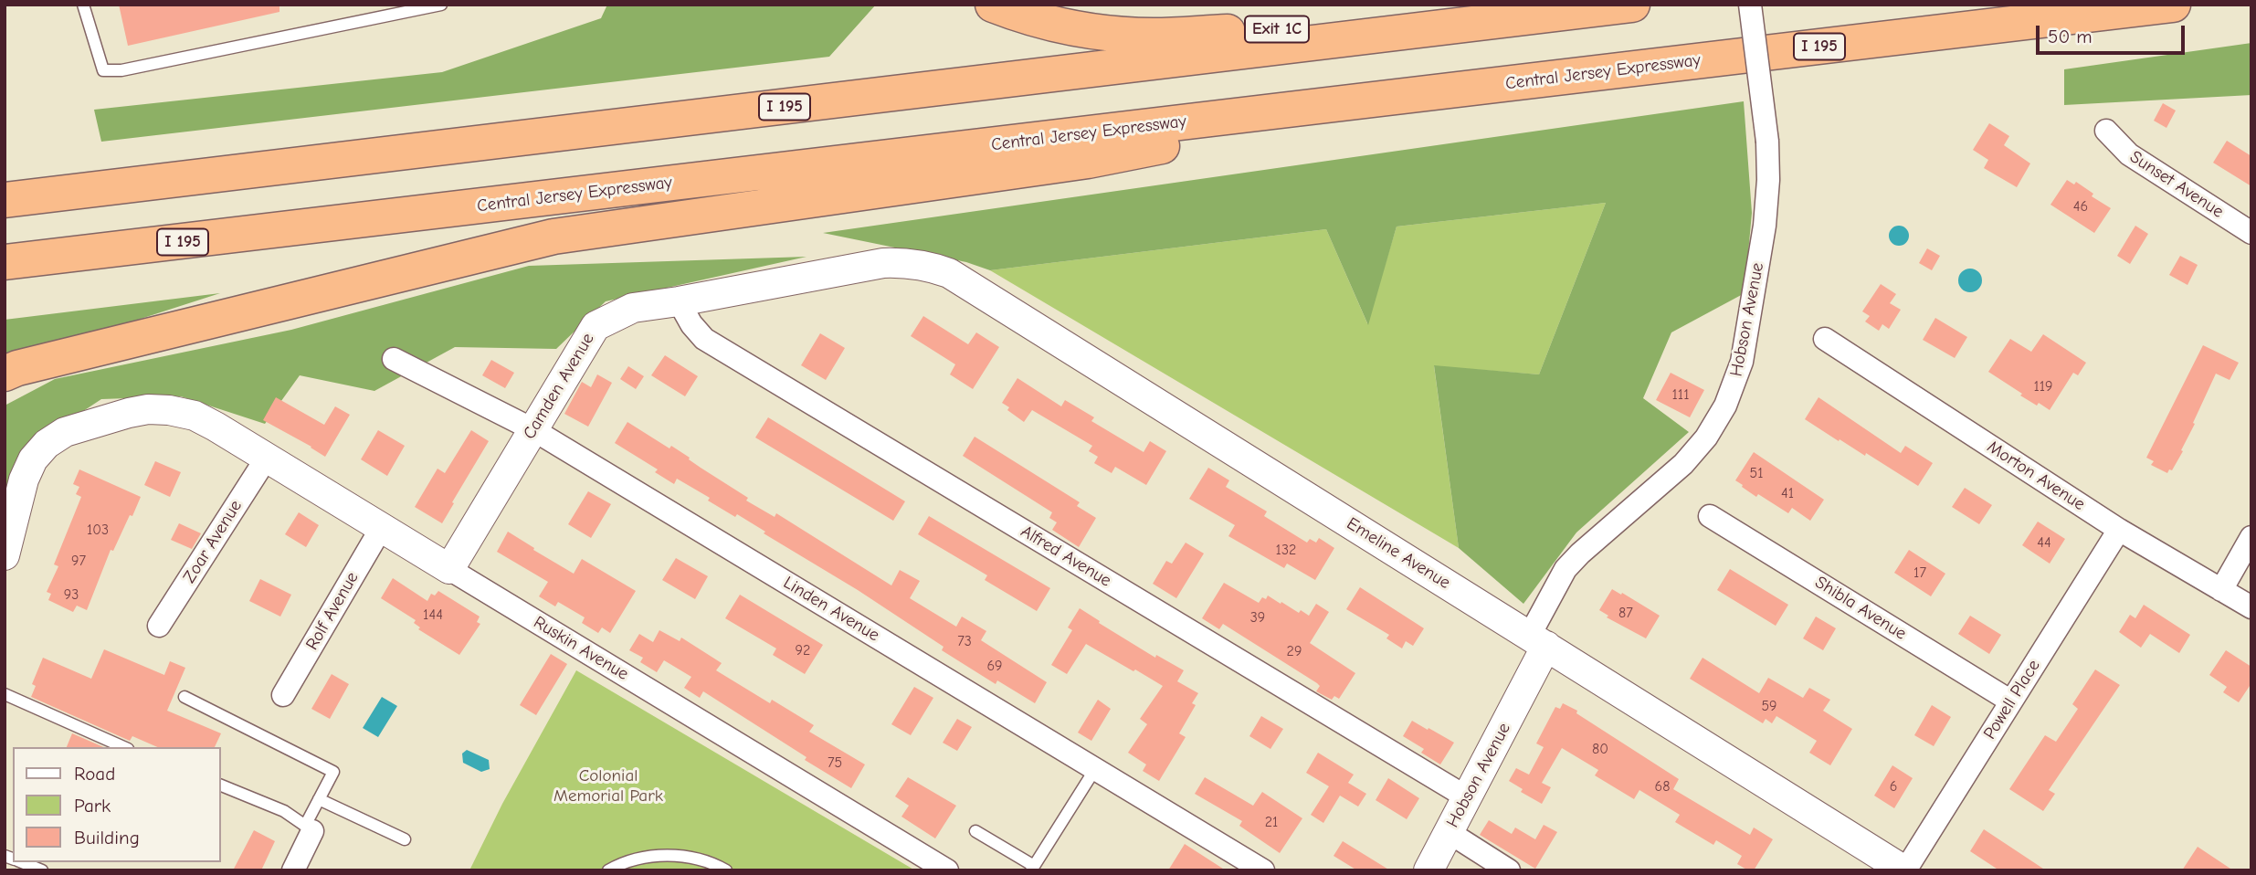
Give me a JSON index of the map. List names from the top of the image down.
{
  "streets": {
    "highway": ["Exit 1C", "I 195", "Central Jersey Expressway"],
    "street": [
      "Sunset Avenue",
      "Hobson Avenue",
      "Camden Avenue",
      "Morton Avenue",
      "Zoar Avenue",
      "Emeline Avenue",
      "Alfred Avenue",
      "Shibla Avenue",
      "Linden Avenue",
      "Rolf Avenue",
      "Ruskin Avenue",
      "Powell Place"
    ]
  },
  "crossings": [
    ["Exit 1C", "I 195"],
    ["Hobson Avenue", "Emeline Avenue"],
    ["Hobson Avenue", "Alfred Avenue"],
    ["Camden Avenue", "Emeline Avenue"],
    ["Camden Avenue", "Alfred Avenue"],
    ["Camden Avenue", "Linden Avenue"],
    ["Camden Avenue", "Ruskin Avenue"],
    ["Morton Avenue", "Powell Place"],
    ["Zoar Avenue", "Ruskin Avenue"],
    ["Emeline Avenue", "Powell Place"],
    ["Shibla Avenue", "Powell Place"],
    ["Rolf Avenue", "Ruskin Avenue"]
  ],
  "parks": ["Colonial Memorial Park"],
  "house_numbers": [
    "46",
    "119",
    "111",
    "51",
    "41",
    "103",
    "44",
    "132",
    "97",
    "17",
    "93",
    "87",
    "144",
    "39",
    "73",
    "92",
    "29",
    "69",
    "59",
    "80",
    "75",
    "68",
    "6",
    "21"
  ],
  "legend": ["Road", "Park", "Building"],
  "scale_bar": "50 m"
}
